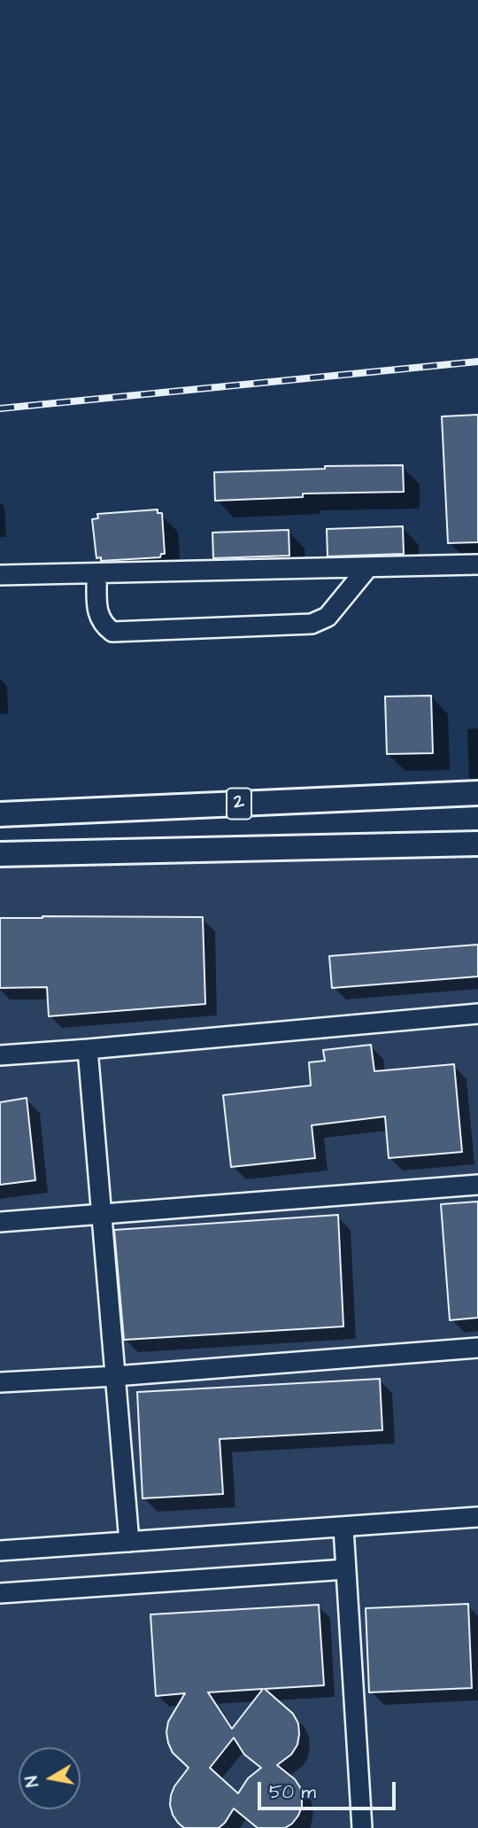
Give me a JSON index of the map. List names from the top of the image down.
{
  "streets": {
    "main road": ["2"]
  },
  "scale_bar": "50 m",
  "north": "left"
}
